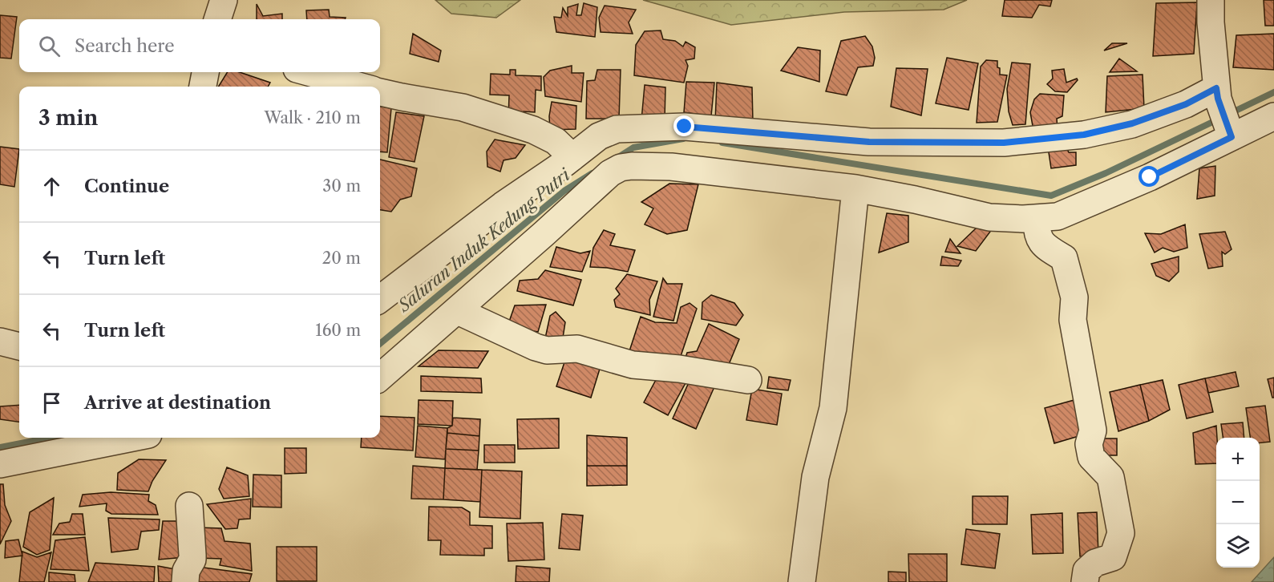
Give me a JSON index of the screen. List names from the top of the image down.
{
  "water": ["Saluran Induk Kedung Putri"],
  "page": {
    "search": "Search here",
    "heading": ["3 min", "Walk · 210 m"],
    "list": [
      ["Continue", "30 m"],
      ["Turn left", "20 m"],
      ["Turn left", "160 m"],
      "Arrive at destination"
    ],
    "map_buttons": ["+", "−"]
  }
}
